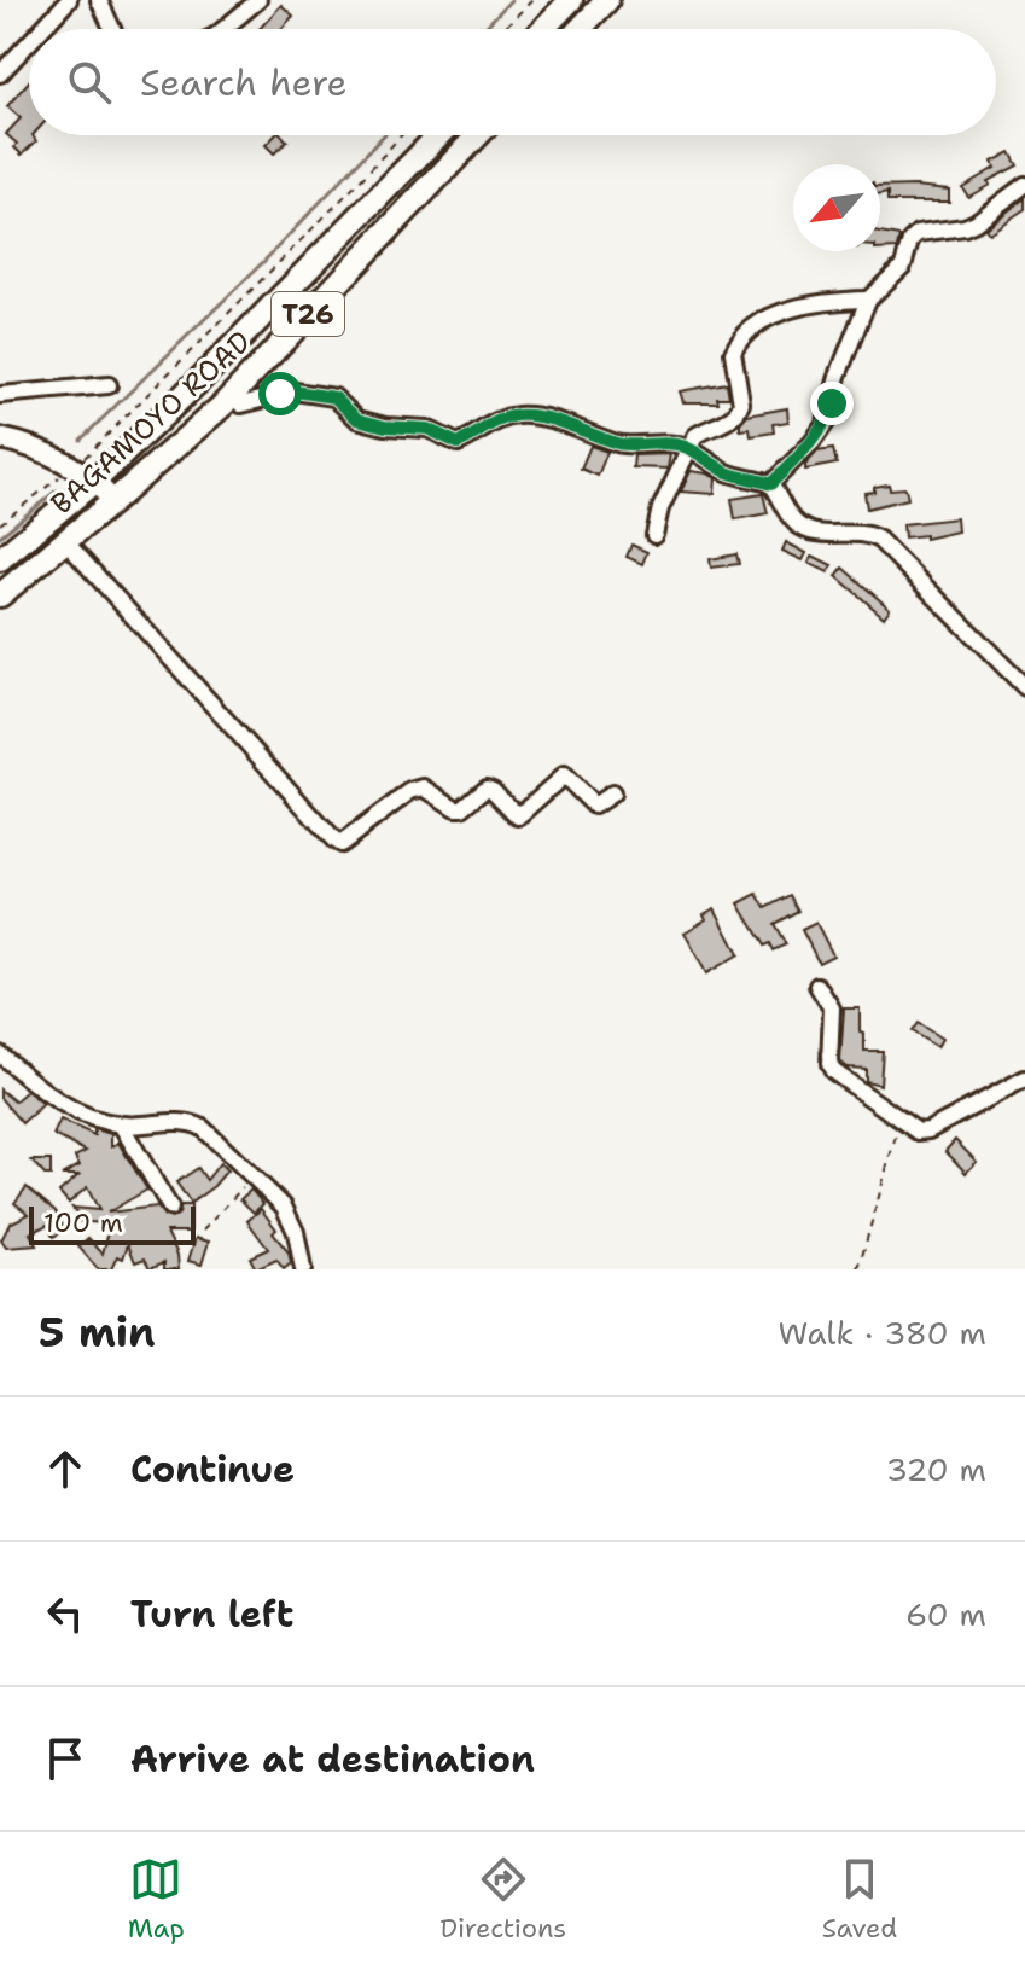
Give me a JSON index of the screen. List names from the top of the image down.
{
  "streets": {
    "highway": ["T26", "BAGAMOYO ROAD"]
  },
  "scale_bar": "100 m",
  "north": "bottom left",
  "page": {
    "search": "Search here",
    "scale": "100 m",
    "heading": ["5 min", "Walk · 380 m"],
    "list": [
      ["Continue", "320 m"],
      ["Turn left", "60 m"],
      "Arrive at destination"
    ],
    "nav": ["Map", "Directions", "Saved"]
  }
}
